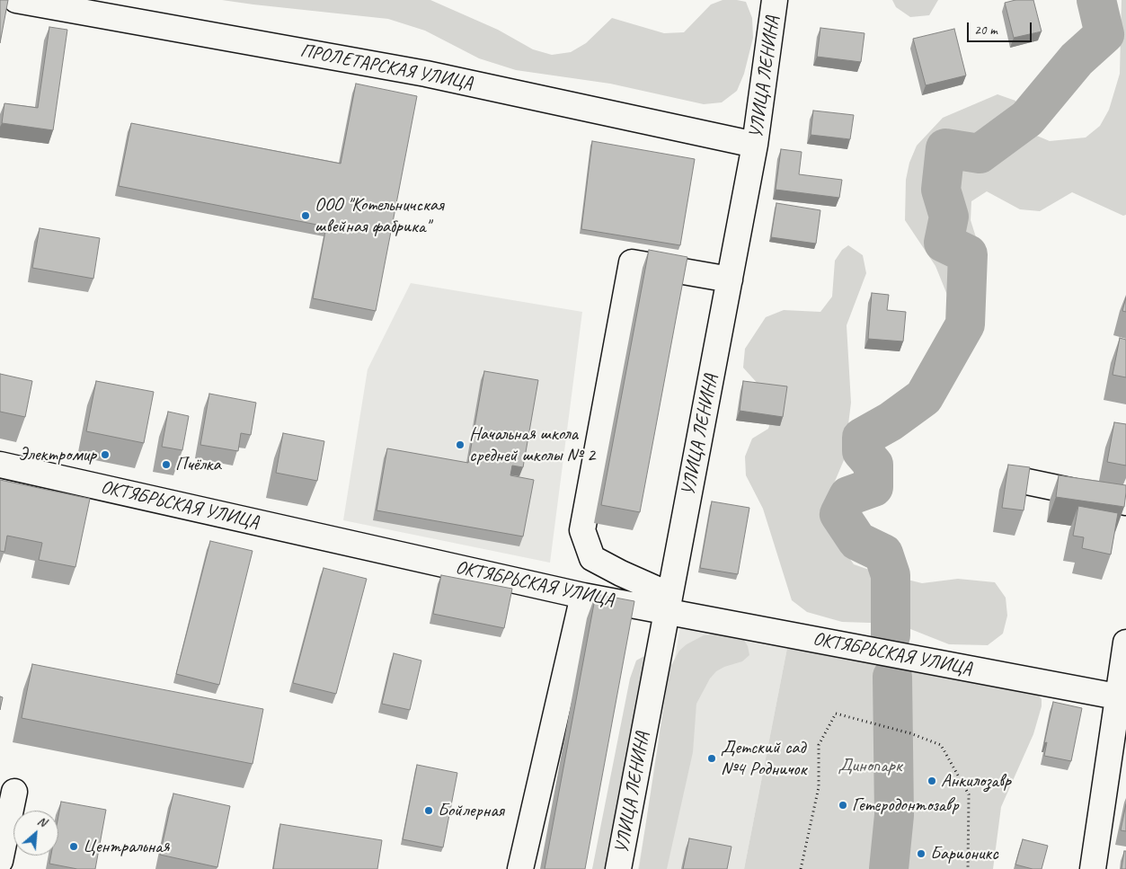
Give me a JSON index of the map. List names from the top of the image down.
{
  "streets": {
    "street": ["ПРОЛЕТАРСКАЯ УЛИЦА", "УЛИЦА ЛЕНИНА", "ОКТЯБРЬСКАЯ УЛИЦА"]
  },
  "crossings": [
    ["ПРОЛЕТАРСКАЯ УЛИЦА", "УЛИЦА ЛЕНИНА"],
    ["УЛИЦА ЛЕНИНА", "ОКТЯБРЬСКАЯ УЛИЦА"]
  ],
  "parks": ["Динопарк"],
  "places": [
    "ООО \"Котельничская швейная фабрика\"",
    "Начальная школа средней школы № 2",
    "Электромир",
    "Пчёлка",
    "Детский сад №4 Родничок",
    "Анкилозавр",
    "Гетеродонтозавр",
    "Бойлерная",
    "Центральная",
    "Барионикс"
  ],
  "scale_bar": "20 m",
  "north": "top right"
}
